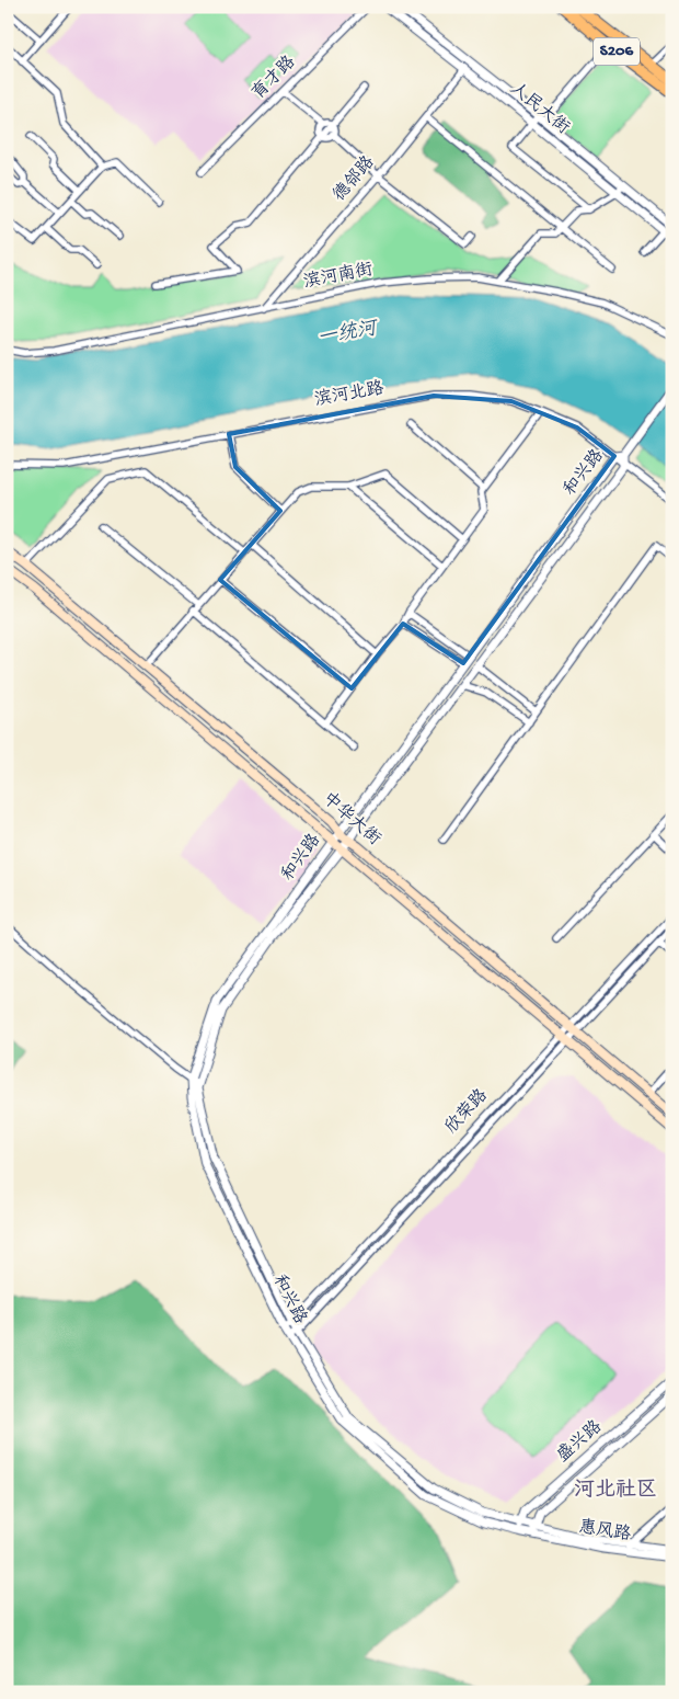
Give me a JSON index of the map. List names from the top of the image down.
{
  "streets": {
    "main road": ["S206", "中华大街"],
    "street": [
      "育才路",
      "人民大街",
      "德邻路",
      "滨河南街",
      "滨河北路",
      "和兴路",
      "欣荣路",
      "盛兴路",
      "惠风路"
    ]
  },
  "crossings": [
    ["人民大街", "德邻路"],
    ["德邻路", "滨河南街"],
    ["滨河北路", "和兴路"],
    ["和兴路", "中华大街"],
    ["和兴路", "欣荣路"],
    ["和兴路", "盛兴路"],
    ["和兴路", "惠风路"],
    ["中华大街", "欣荣路"],
    ["盛兴路", "惠风路"]
  ],
  "districts": ["河北社区"],
  "water": ["一统河"]
}
